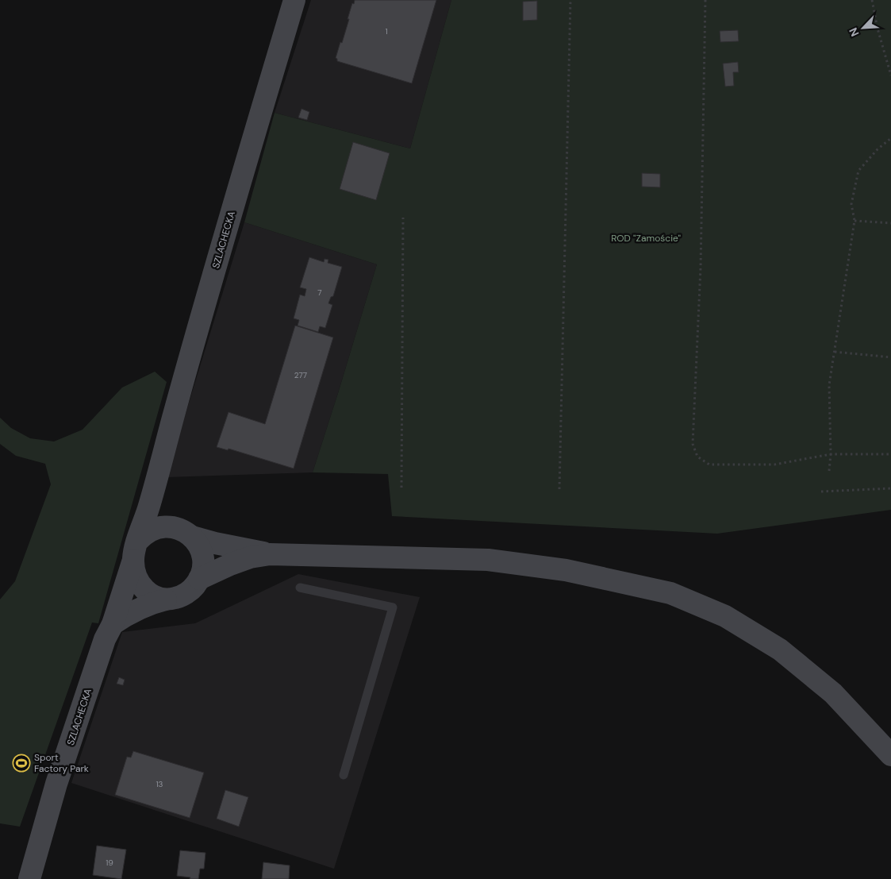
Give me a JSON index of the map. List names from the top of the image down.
{
  "streets": {
    "street": ["SZLACHECKA"]
  },
  "parks": ["ROD \"Zamoście\""],
  "places": {
    "sports": ["Sport Factory Park"]
  },
  "house_numbers": [
    "1",
    "7",
    "277",
    "13",
    "19"
  ],
  "north": "bottom left"
}
